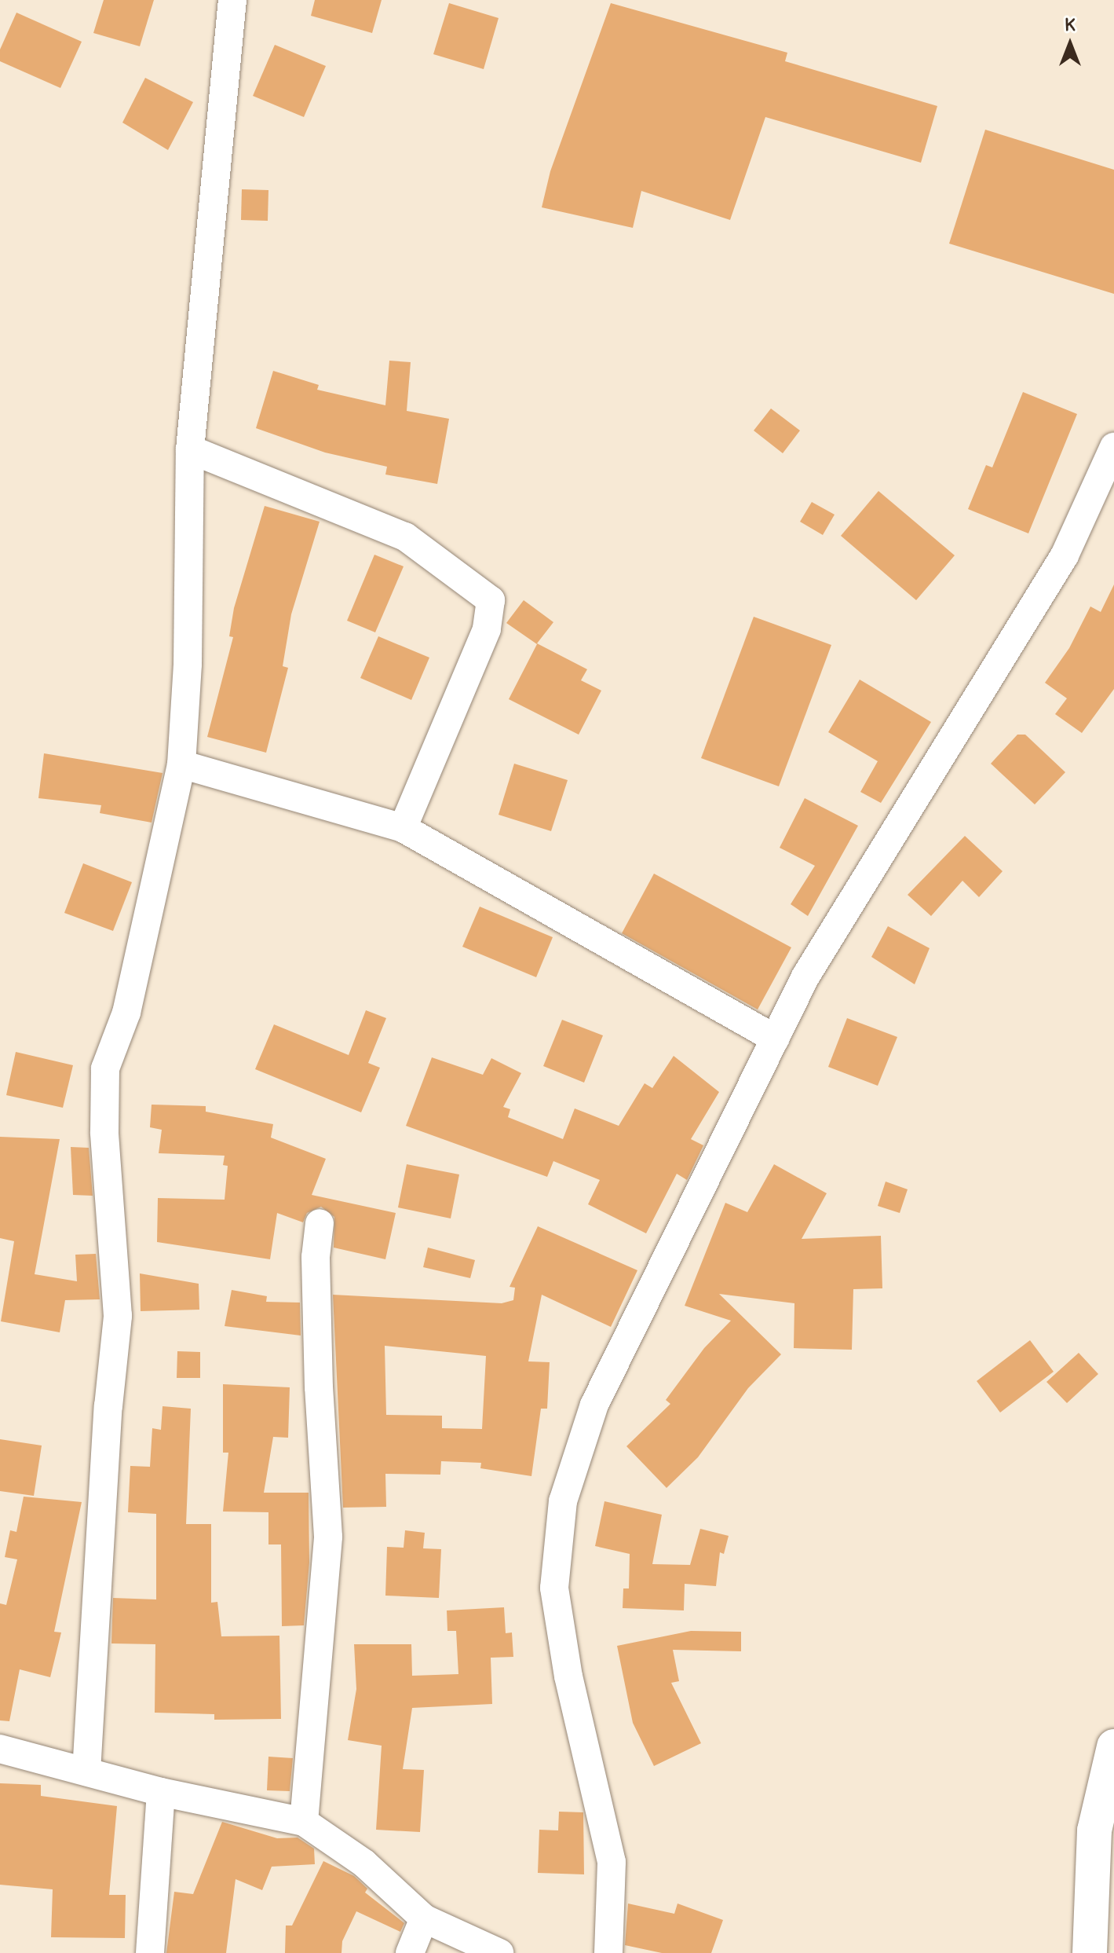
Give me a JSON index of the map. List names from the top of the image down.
{
  "north": "top"
}
